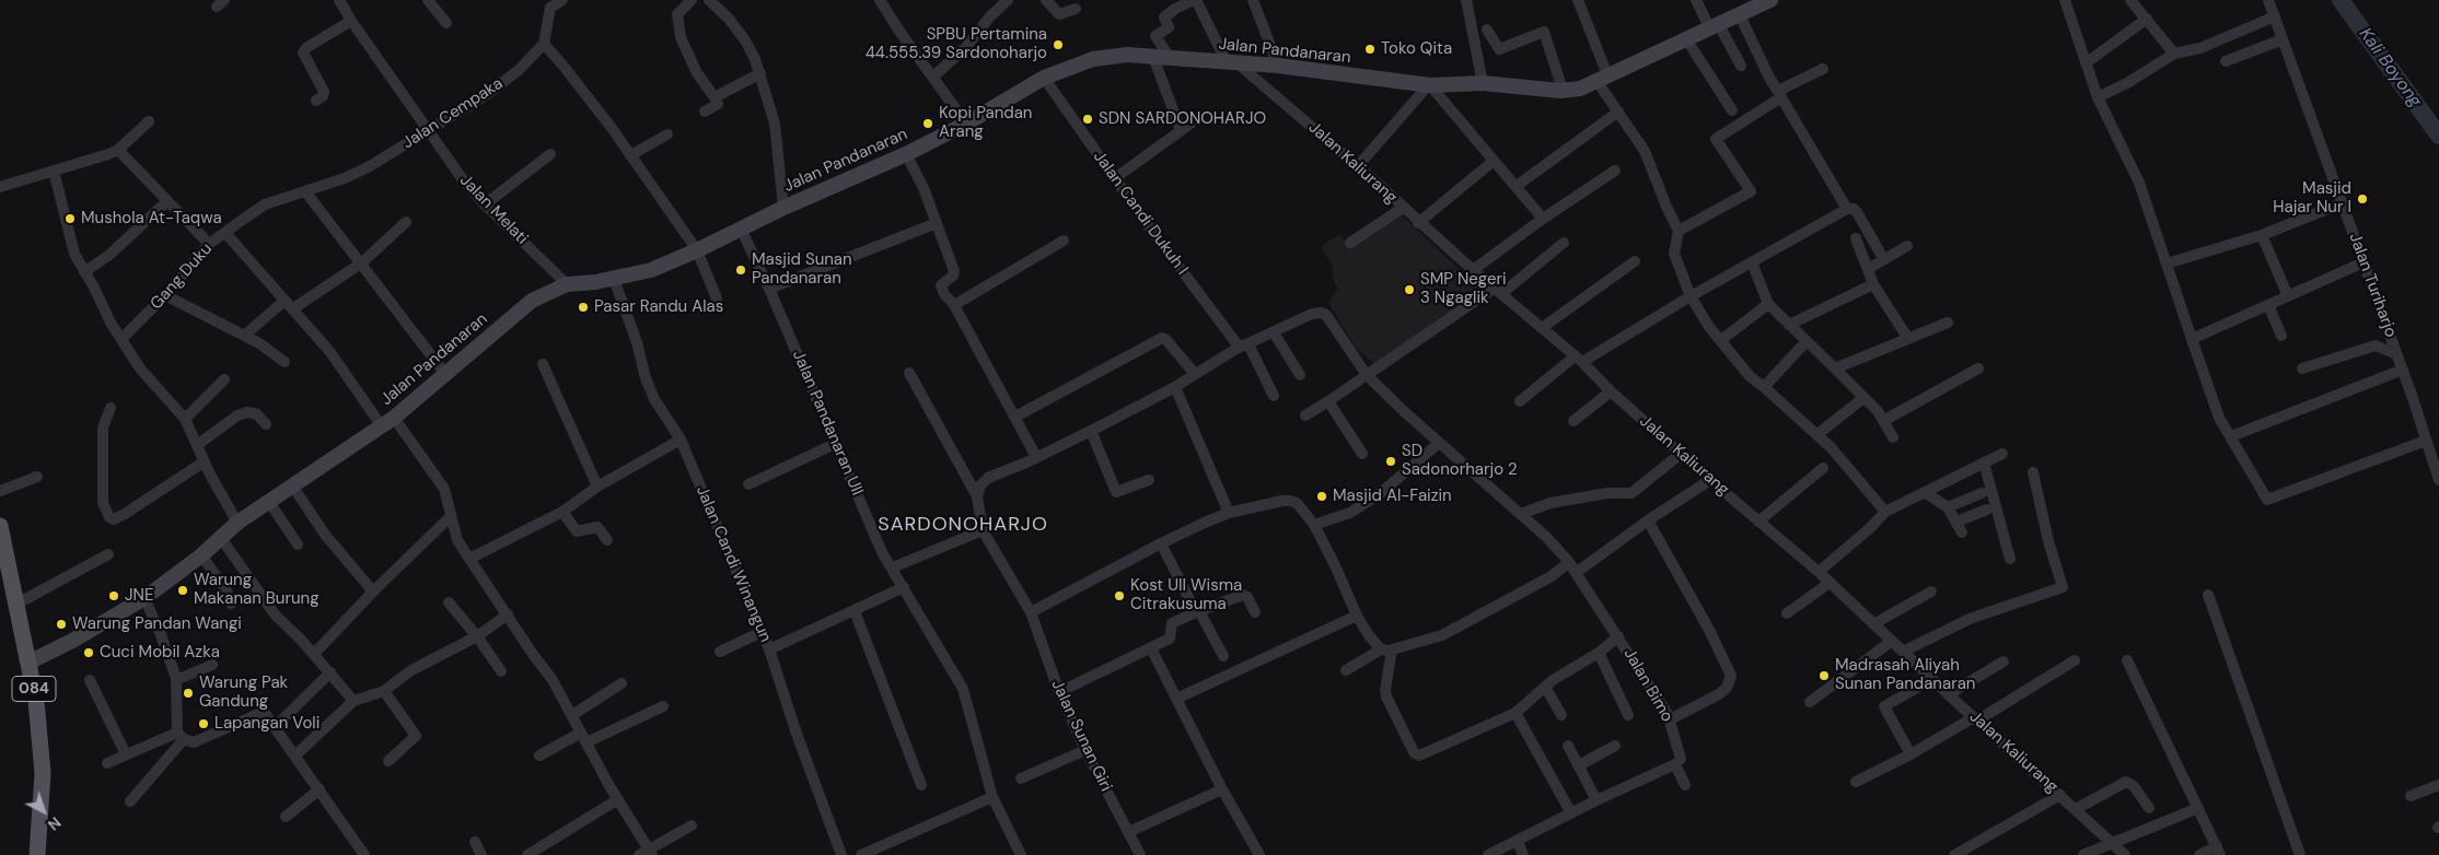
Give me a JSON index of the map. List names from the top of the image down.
{
  "streets": {
    "main road": ["Jalan Pandanaran", "084"],
    "street": [
      "Jalan Cempaka",
      "Jalan Kaliurang",
      "Jalan Melati",
      "Jalan Candi Dukuh I",
      "Gang Duku",
      "Jalan Turiharjo",
      "Jalan Pandanaran UII",
      "Jalan Candi Winangun",
      "Jalan Bimo",
      "Jalan Sunan Giri"
    ]
  },
  "crossings": [
    ["Jalan Pandanaran", "Jalan Kaliurang"],
    ["Jalan Pandanaran", "Jalan Melati"],
    ["Jalan Pandanaran", "Jalan Candi Dukuh I"],
    ["Jalan Pandanaran", "Jalan Pandanaran UII"],
    ["Jalan Pandanaran", "Jalan Candi Winangun"],
    ["Jalan Pandanaran", "084"],
    ["Jalan Cempaka", "Jalan Melati"],
    ["Jalan Cempaka", "Gang Duku"]
  ],
  "districts": ["SARDONOHARJO"],
  "water": ["Kali Boyong"],
  "places": [
    "SPBU Pertamina 44.555.39 Sardonoharjo",
    "Toko Qita",
    "SDN SARDONOHARJO",
    "Kopi Pandan Arang",
    "Masjid Hajar Nur I",
    "Mushola At-Taqwa",
    "Masjid Sunan Pandanaran",
    "SMP Negeri 3 Ngaglik",
    "Pasar Randu Alas",
    "SD Sadonorharjo 2",
    "Masjid Al-Faizin",
    "Warung Makanan Burung",
    "JNE",
    "Kost UII Wisma Citrakusuma",
    "Warung Pandan Wangi",
    "Cuci Mobil Azka",
    "Madrasah Aliyah Sunan Pandanaran",
    "Warung Pak Gandung",
    "Lapangan Voli"
  ],
  "north": "bottom right"
}
